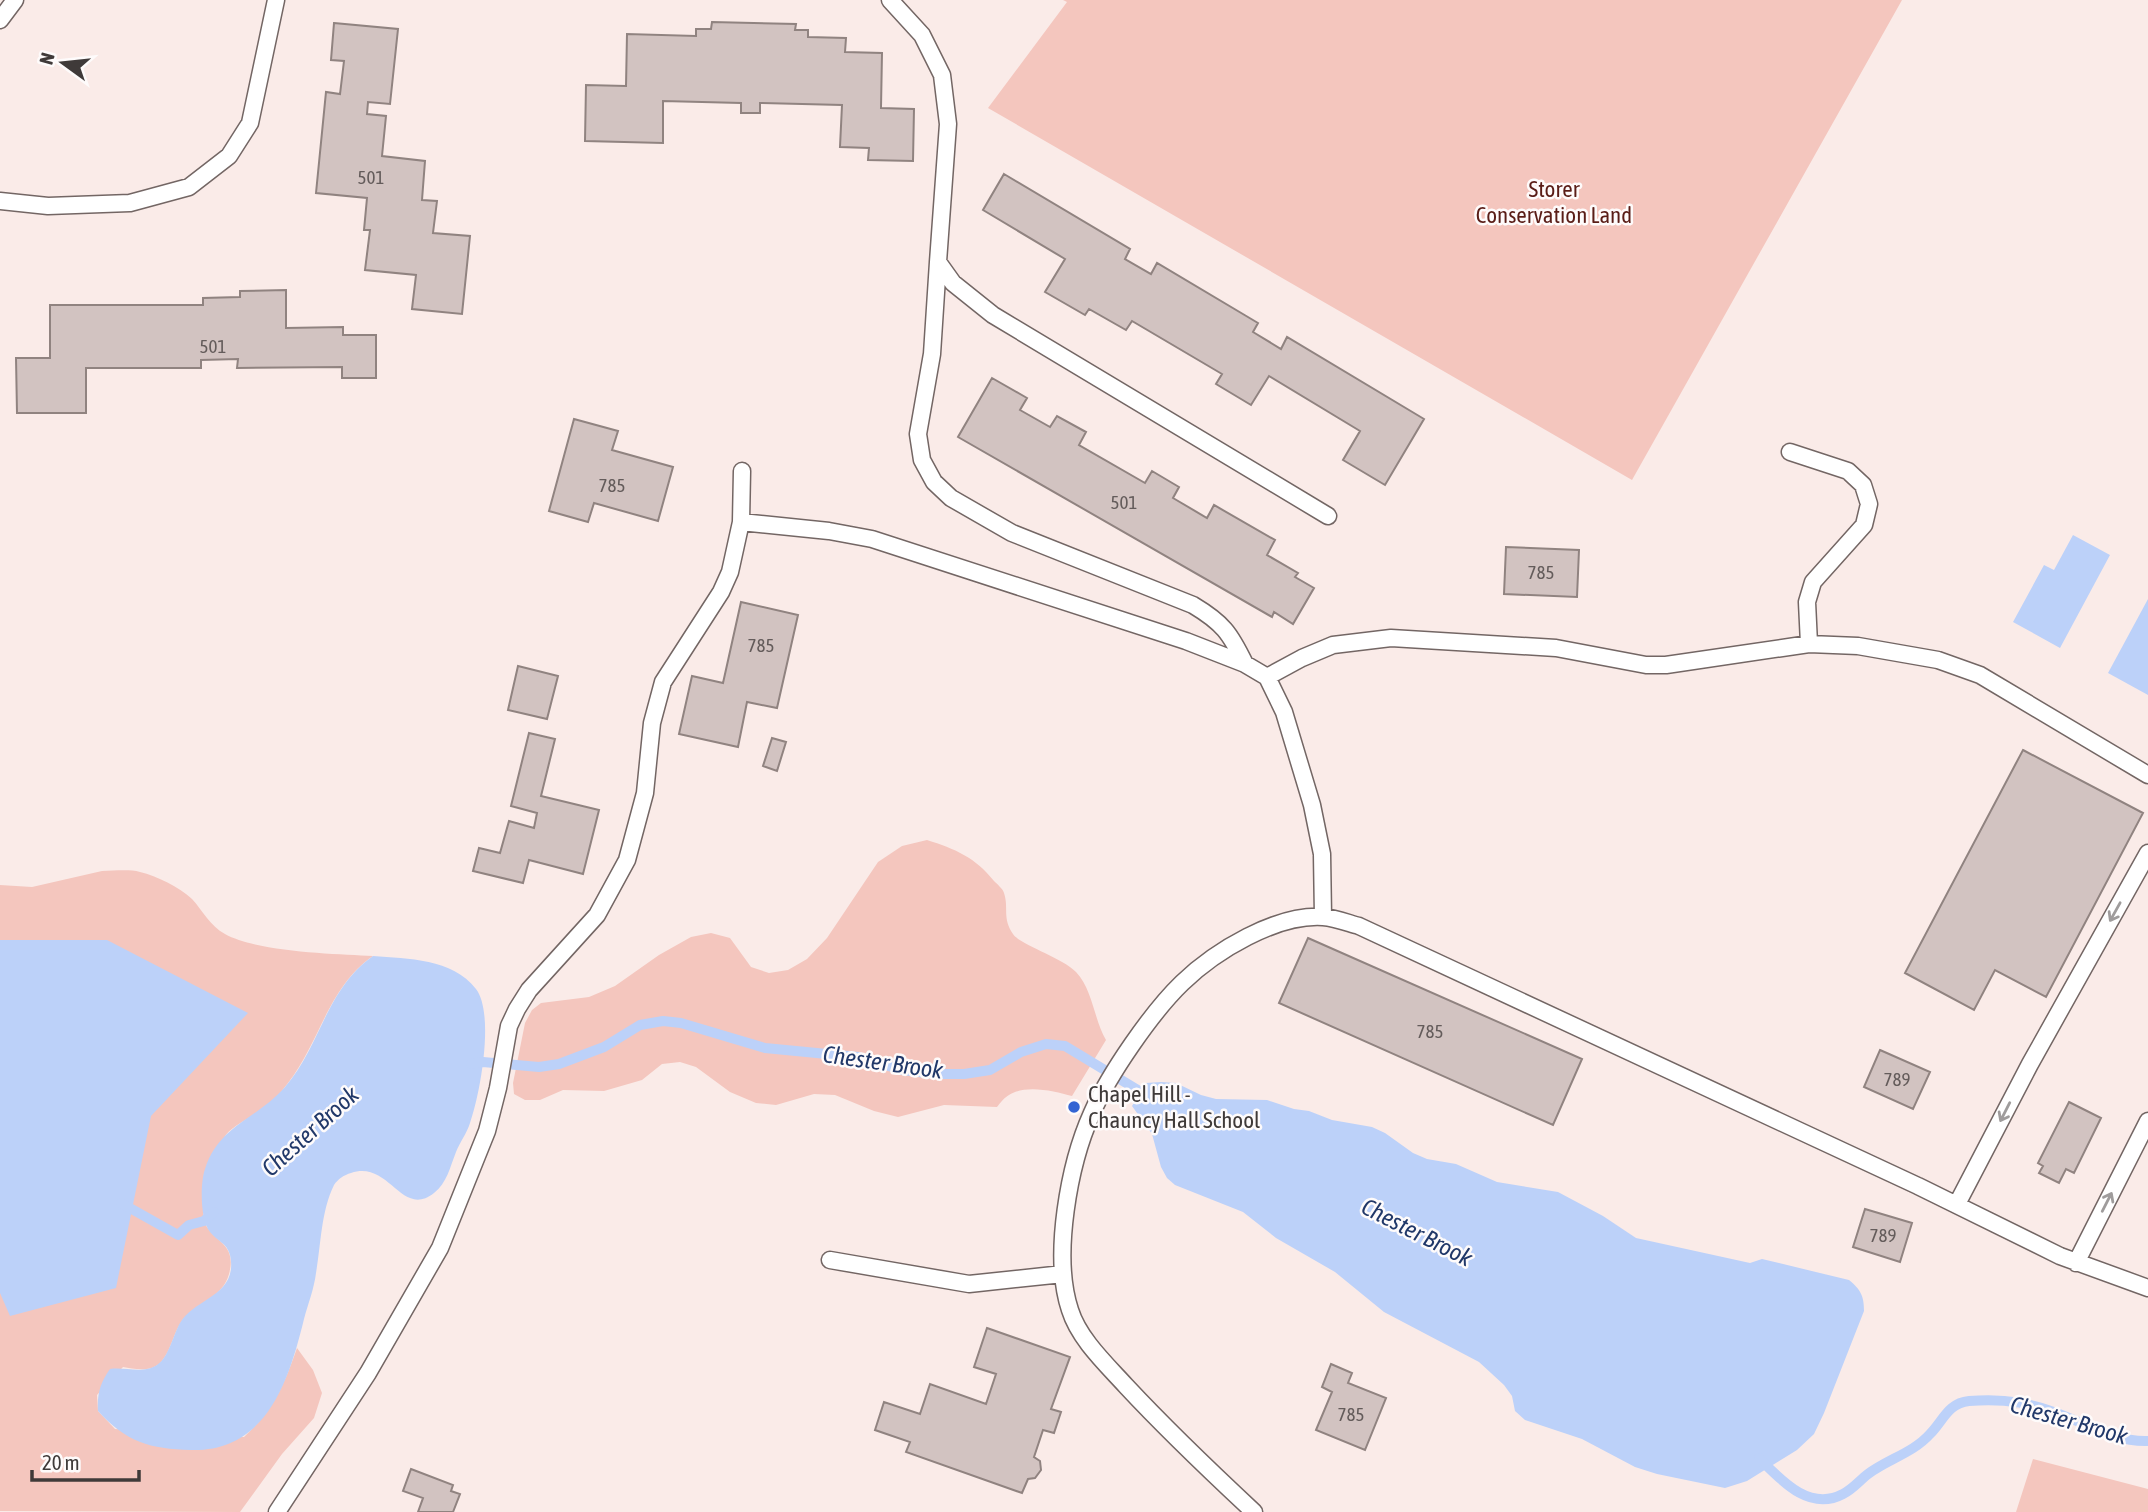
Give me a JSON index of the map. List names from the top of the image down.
{
  "water": ["Chester Brook"],
  "parks": ["Storer Conservation Land"],
  "places": ["Chapel Hill - Chauncy Hall School"],
  "house_numbers": [
    "501",
    "501",
    "785",
    "501",
    "785",
    "785",
    "785",
    "789",
    "789",
    "785"
  ],
  "scale_bar": "20 m",
  "north": "left"
}
